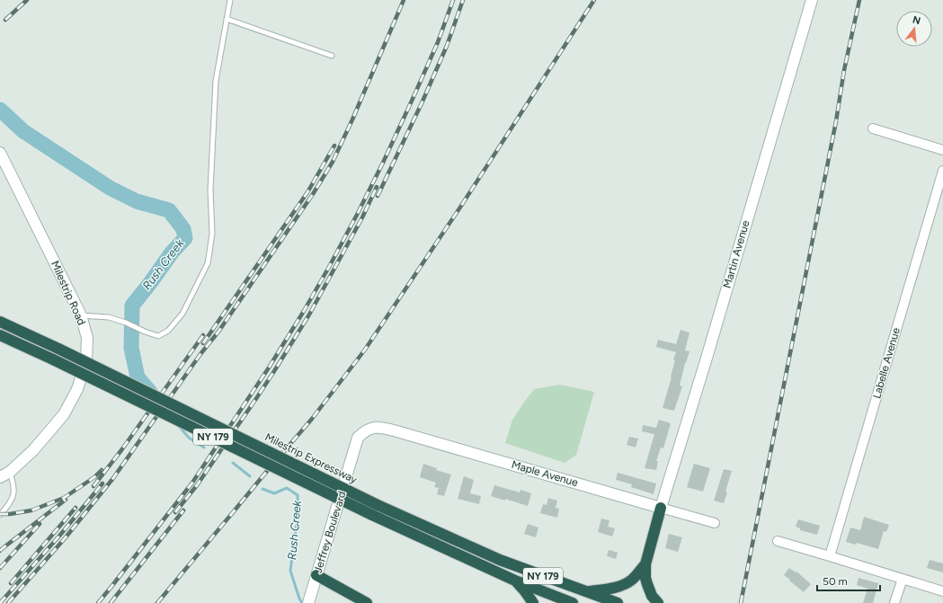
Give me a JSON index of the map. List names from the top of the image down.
{
  "streets": {
    "highway": ["NY 179", "Milestrip Expressway"],
    "street": [
      "Martin Avenue",
      "Milestrip Road",
      "Labelle Avenue",
      "Maple Avenue",
      "Jeffrey Boulevard"
    ]
  },
  "crossings": [
    ["Martin Avenue", "Maple Avenue"],
    ["Maple Avenue", "Jeffrey Boulevard"]
  ],
  "water": ["Rush Creek"],
  "scale_bar": "50 m",
  "north": "top"
}
